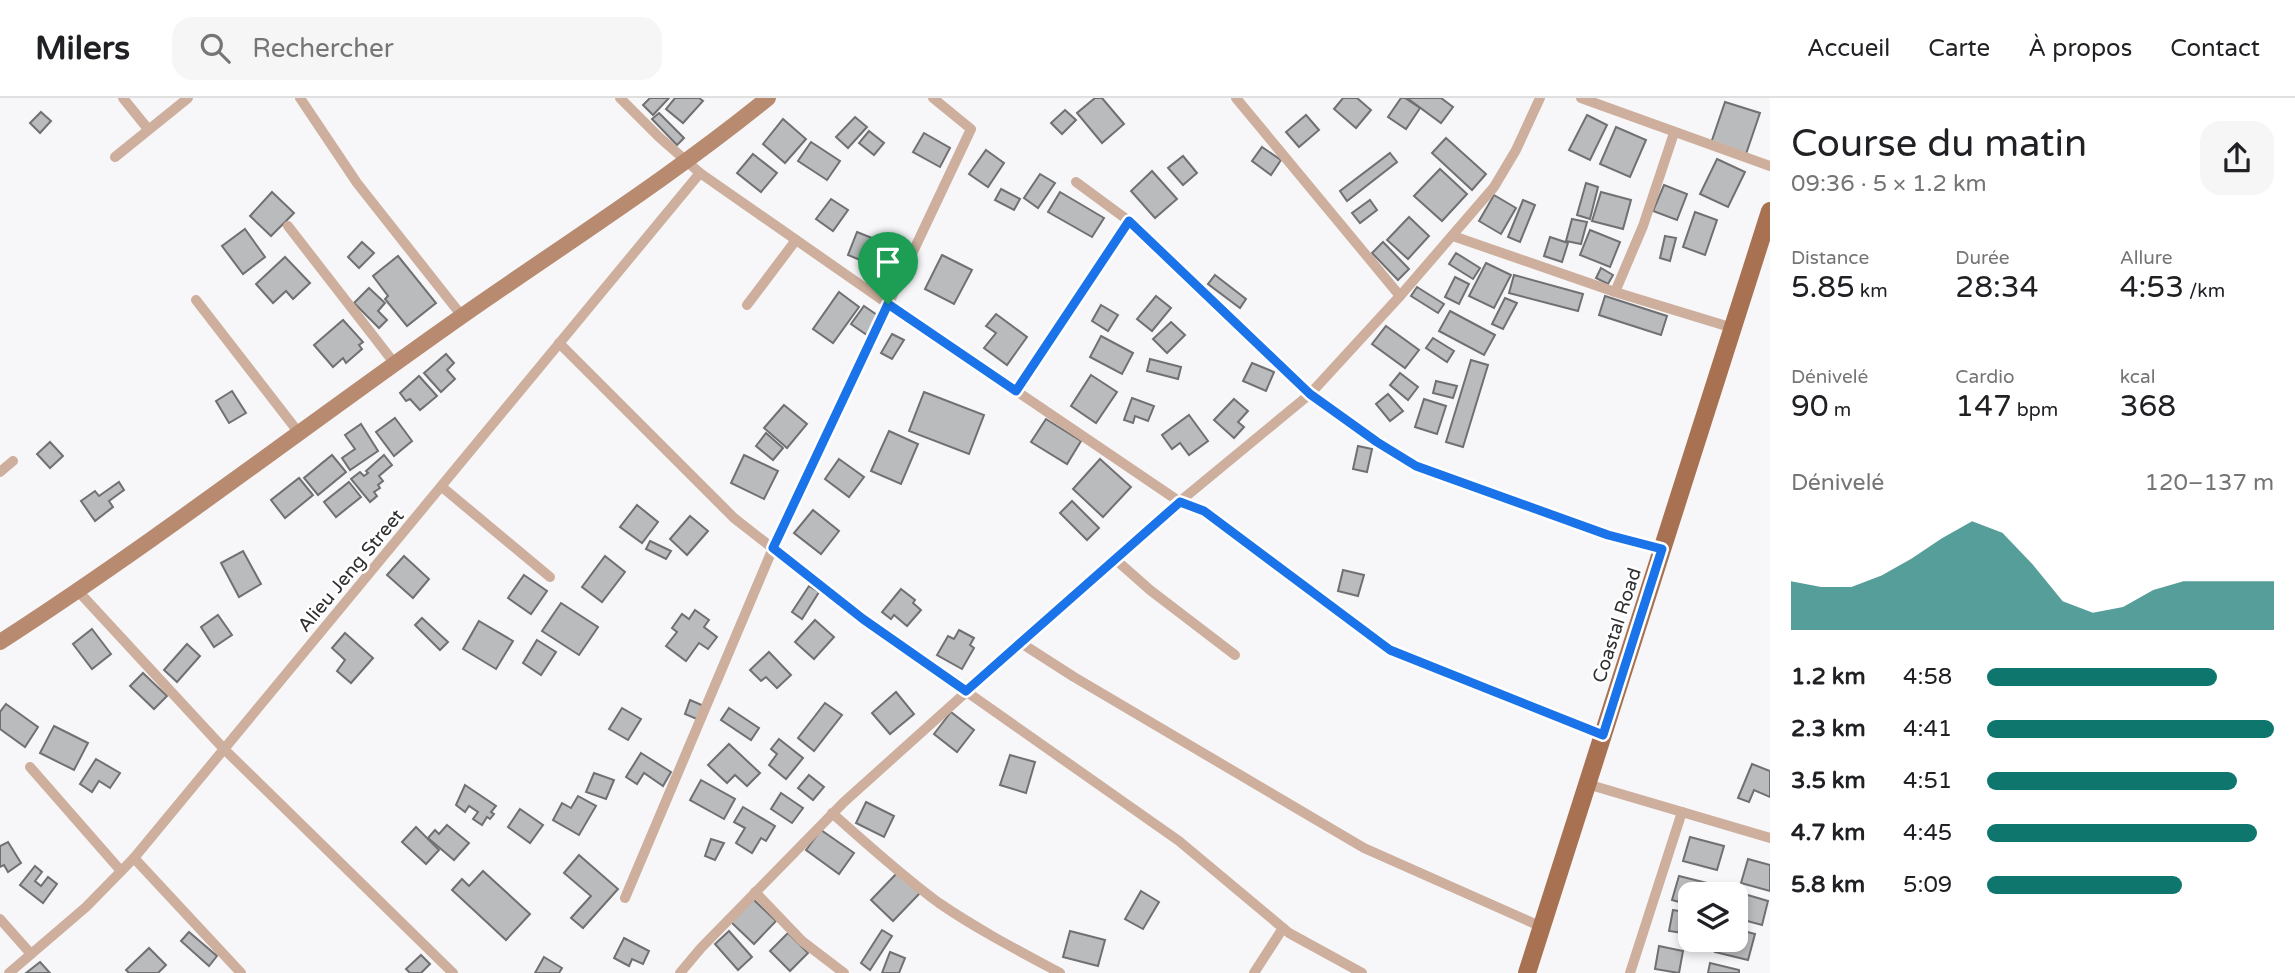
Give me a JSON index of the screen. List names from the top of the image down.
{
  "streets": {
    "main road": ["Coastal Road"],
    "street": ["Alieu Jeng Street"]
  },
  "page": {
    "header": "Milers",
    "search": "Rechercher",
    "nav": [
      "Accueil",
      "Carte",
      "À propos",
      "Contact"
    ],
    "heading": ["Course du matin", "09:36 · 5 × 1.2 km"],
    "stats": [
      ["Distance", "5.85 km"],
      ["Durée", "28:34"],
      ["Allure", "4:53 /km"],
      ["Dénivelé", "90 m"],
      ["Cardio", "147 bpm"],
      ["kcal", "368"]
    ],
    "chart": ["Dénivelé", "120–137 m"],
    "list": [
      {
        "name": "1.2 km",
        "note": "4:58"
      },
      {
        "name": "2.3 km",
        "note": "4:41"
      },
      {
        "name": "3.5 km",
        "note": "4:51"
      },
      {
        "name": "4.7 km",
        "note": "4:45"
      },
      {
        "name": "5.8 km",
        "note": "5:09"
      }
    ]
  }
}
